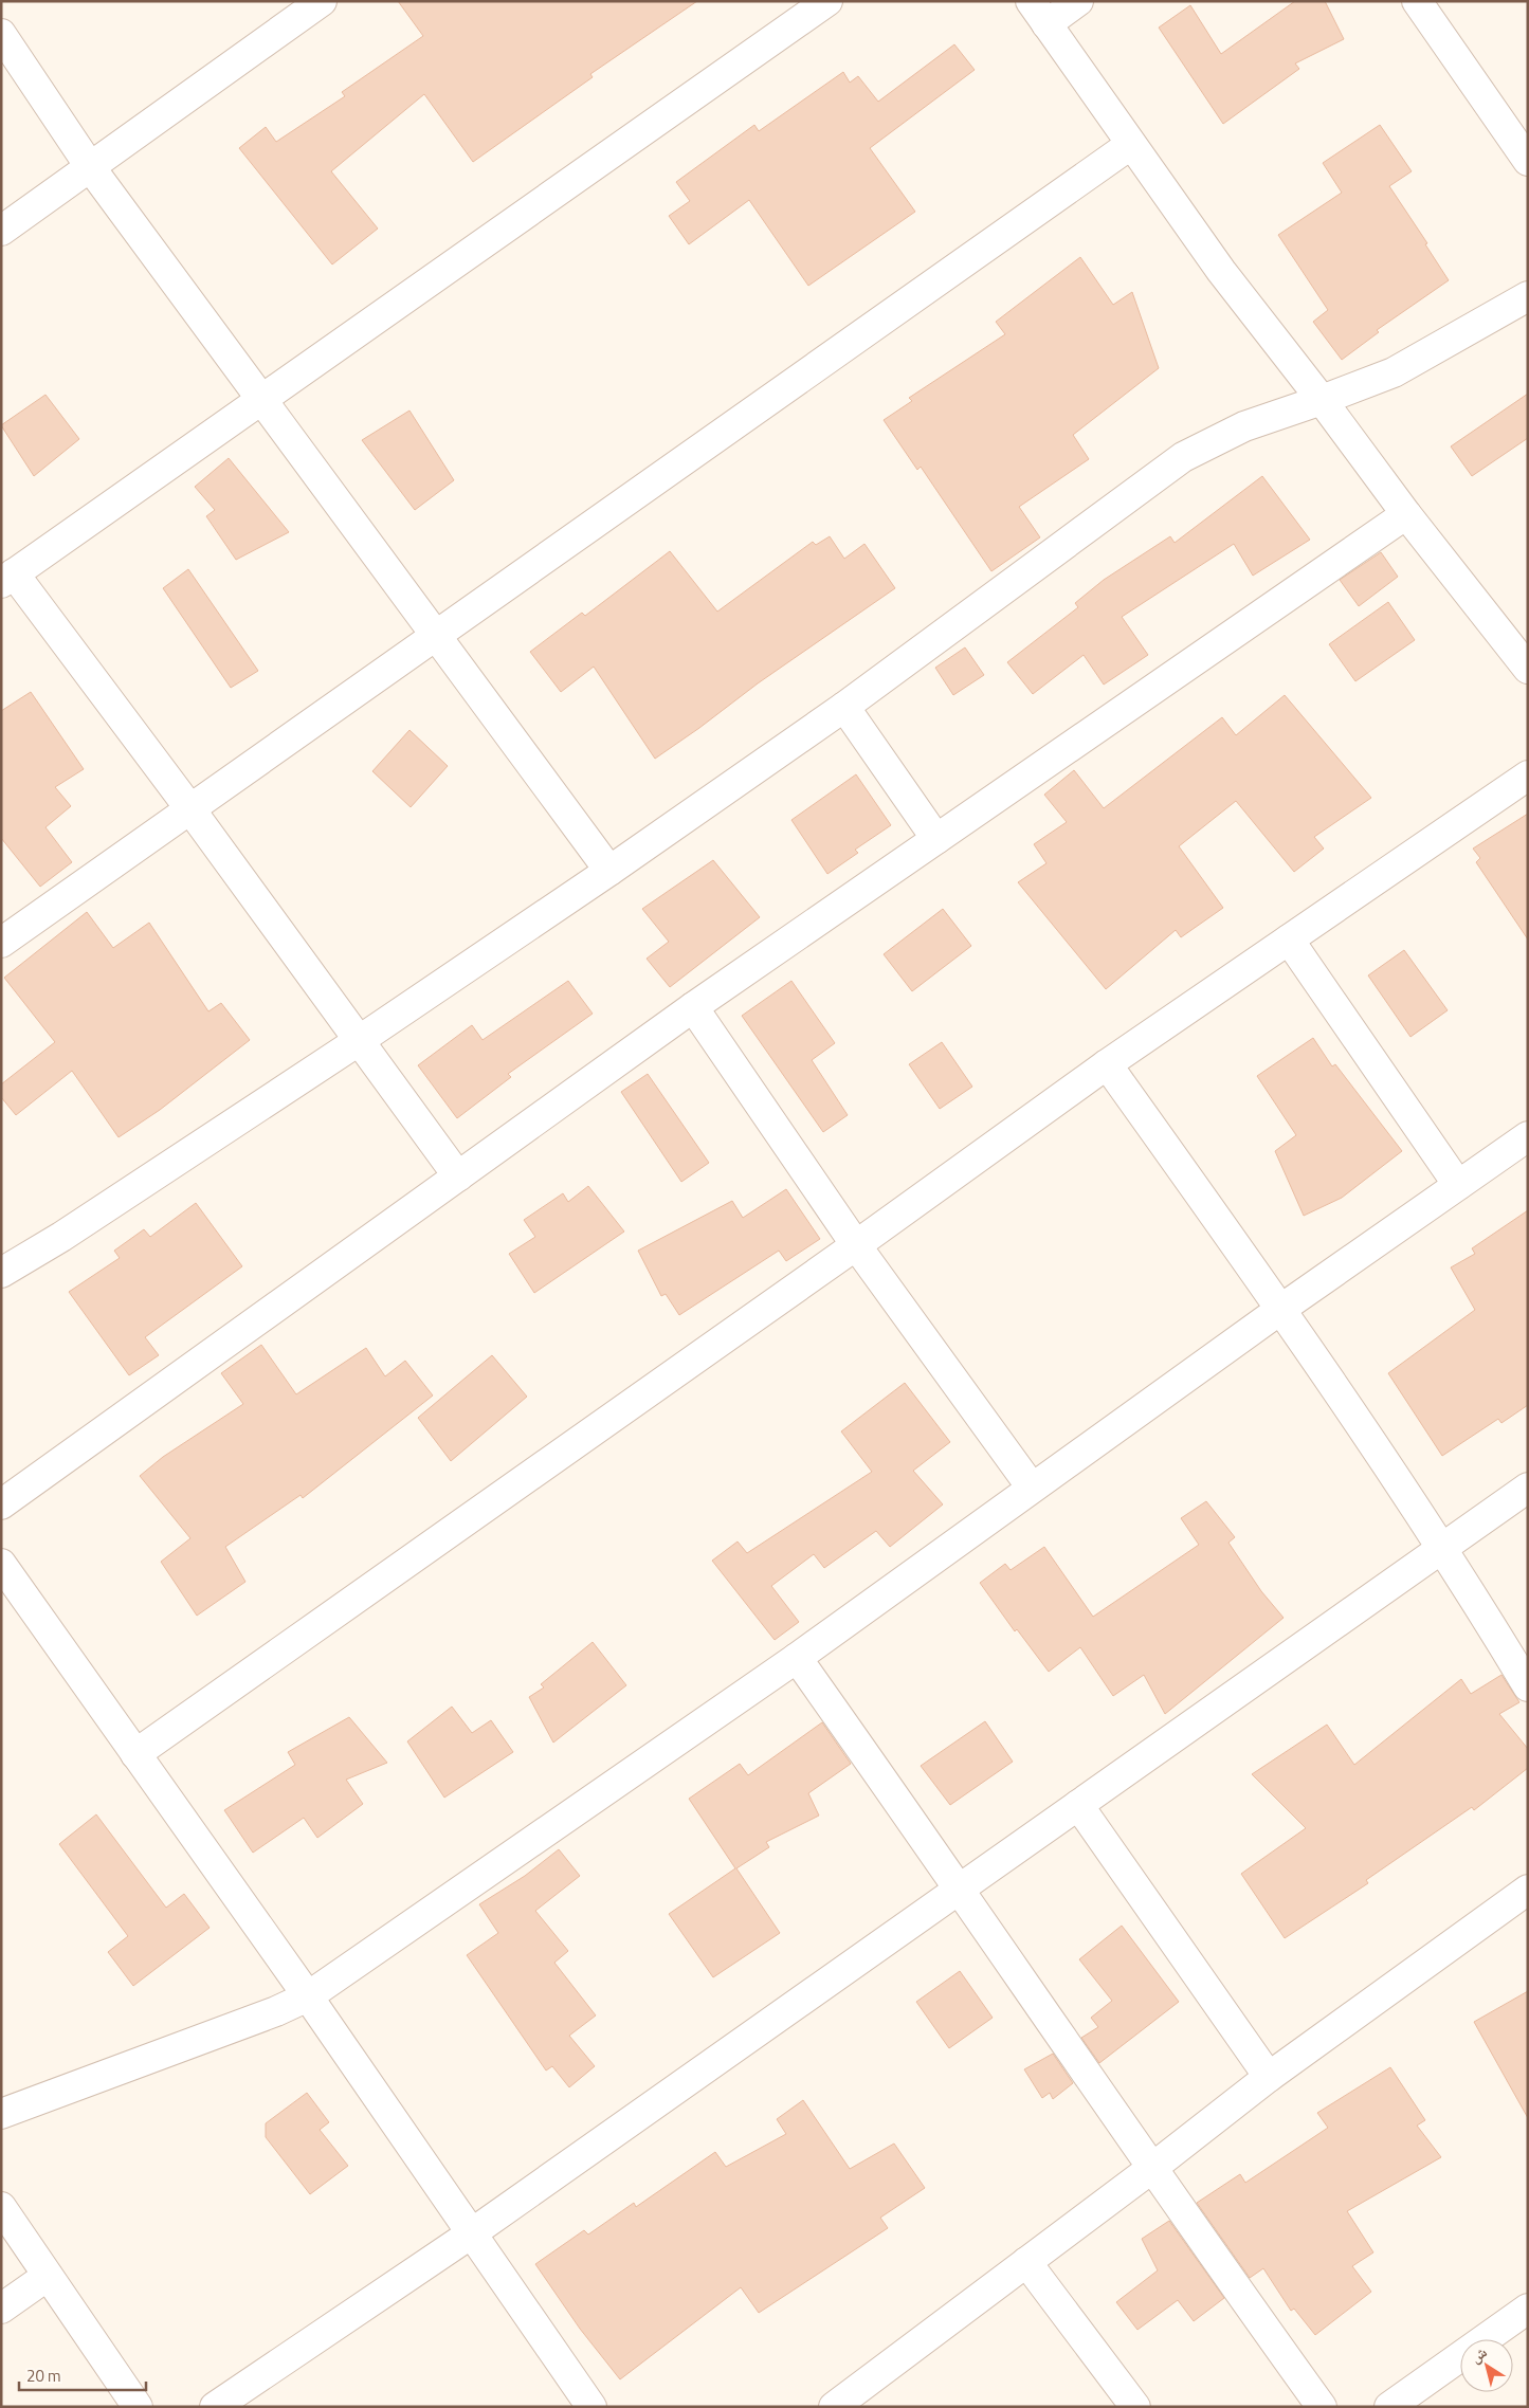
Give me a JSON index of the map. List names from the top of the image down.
{
  "scale_bar": "20 m",
  "north": "top left"
}
